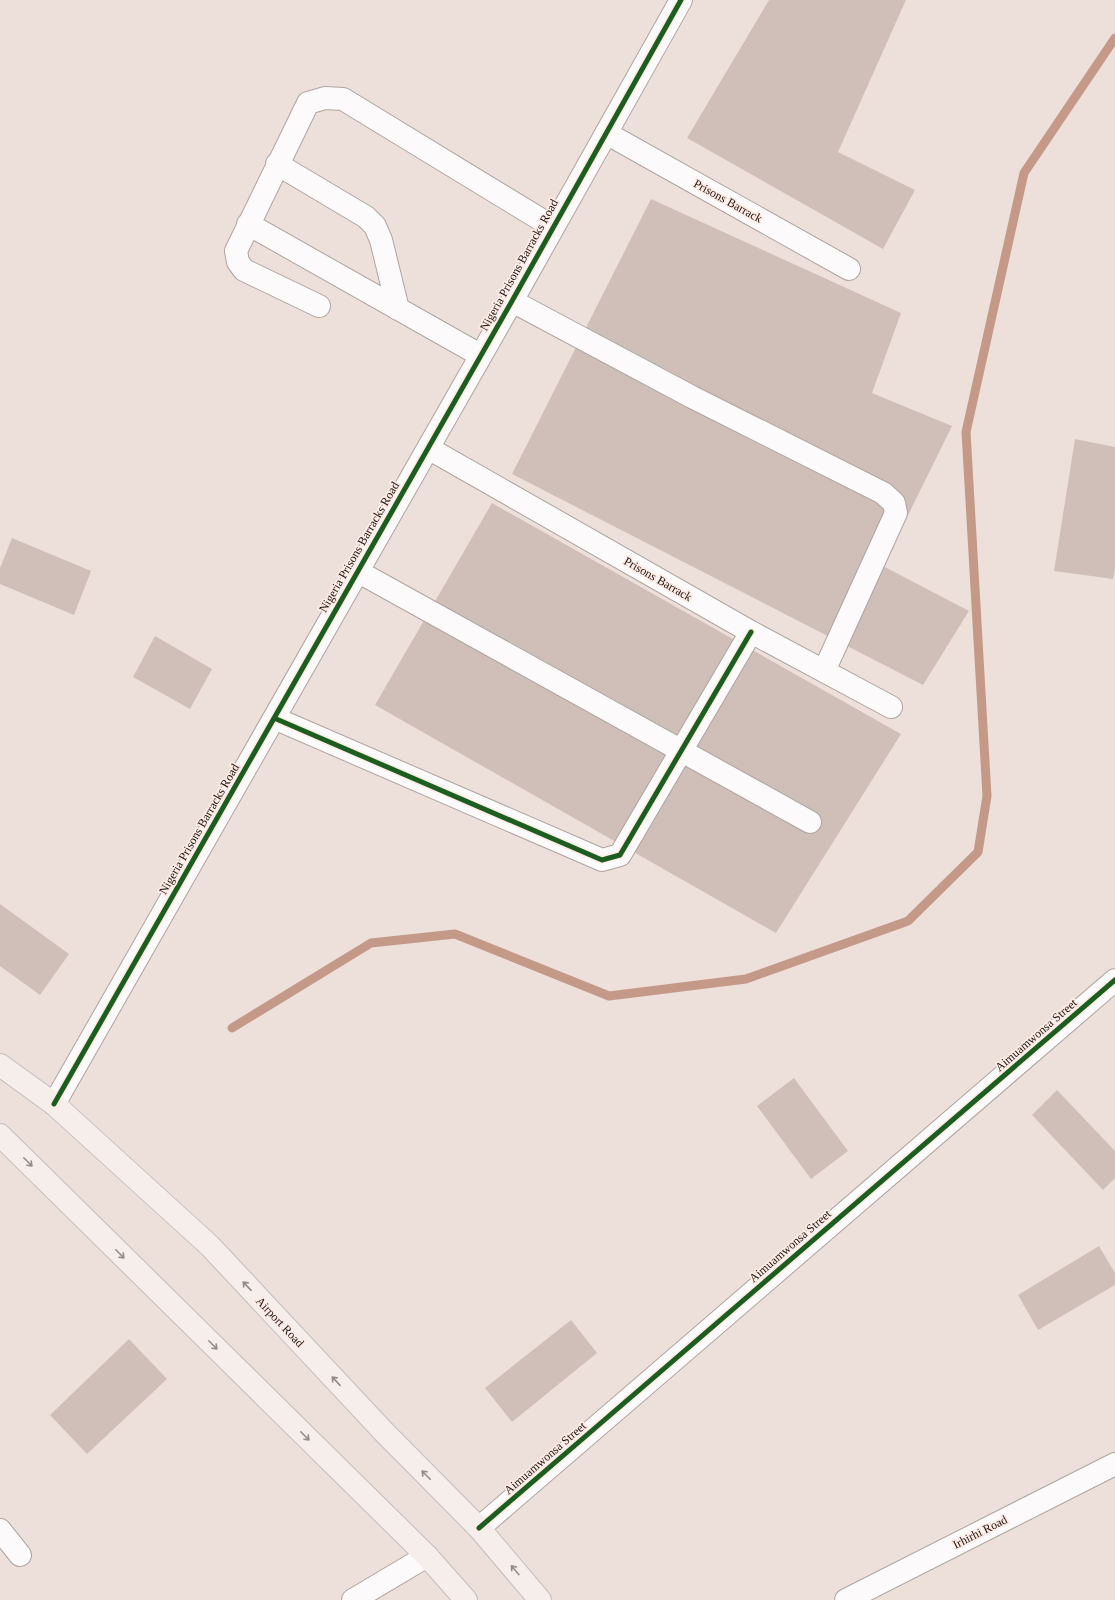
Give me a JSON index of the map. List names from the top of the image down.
{
  "streets": {
    "main road": ["Airport Road"],
    "street": [
      "Prisons Barrack",
      "Nigeria Prisons Barracks Road",
      "Aimuamwonsa Street",
      "Irhirhi Road"
    ]
  },
  "crossings": [
    ["Prisons Barrack", "Nigeria Prisons Barracks Road"],
    ["Nigeria Prisons Barracks Road", "Airport Road"],
    ["Aimuamwonsa Street", "Airport Road"]
  ]
}
